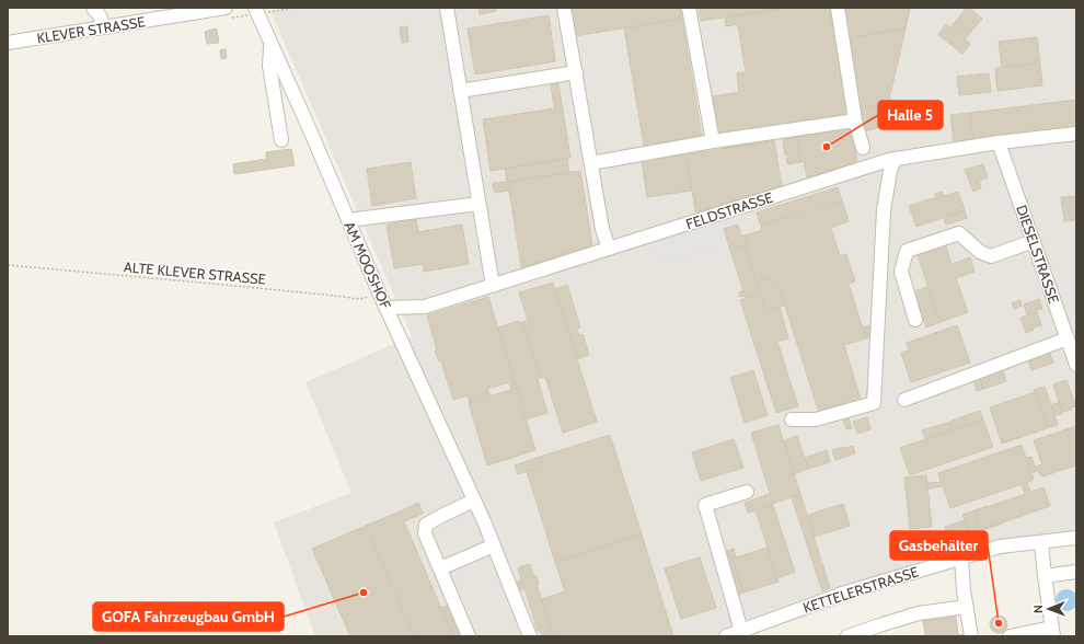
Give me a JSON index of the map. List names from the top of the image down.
{
  "streets": {
    "street": [
      "KLEVER STRASSE",
      "FELDSTRASSE",
      "DIESELSTRASSE",
      "AM MOOSHOF",
      "KETTELERSTRASSE"
    ],
    "path": ["ALTE KLEVER STRASSE"]
  },
  "crossings": [
    ["FELDSTRASSE", "DIESELSTRASSE"],
    ["FELDSTRASSE", "AM MOOSHOF"],
    ["AM MOOSHOF", "ALTE KLEVER STRASSE"]
  ],
  "places": ["Halle 5", "GOFA Fahrzeugbau GmbH", "Gasbehälter"],
  "north": "left"
}
